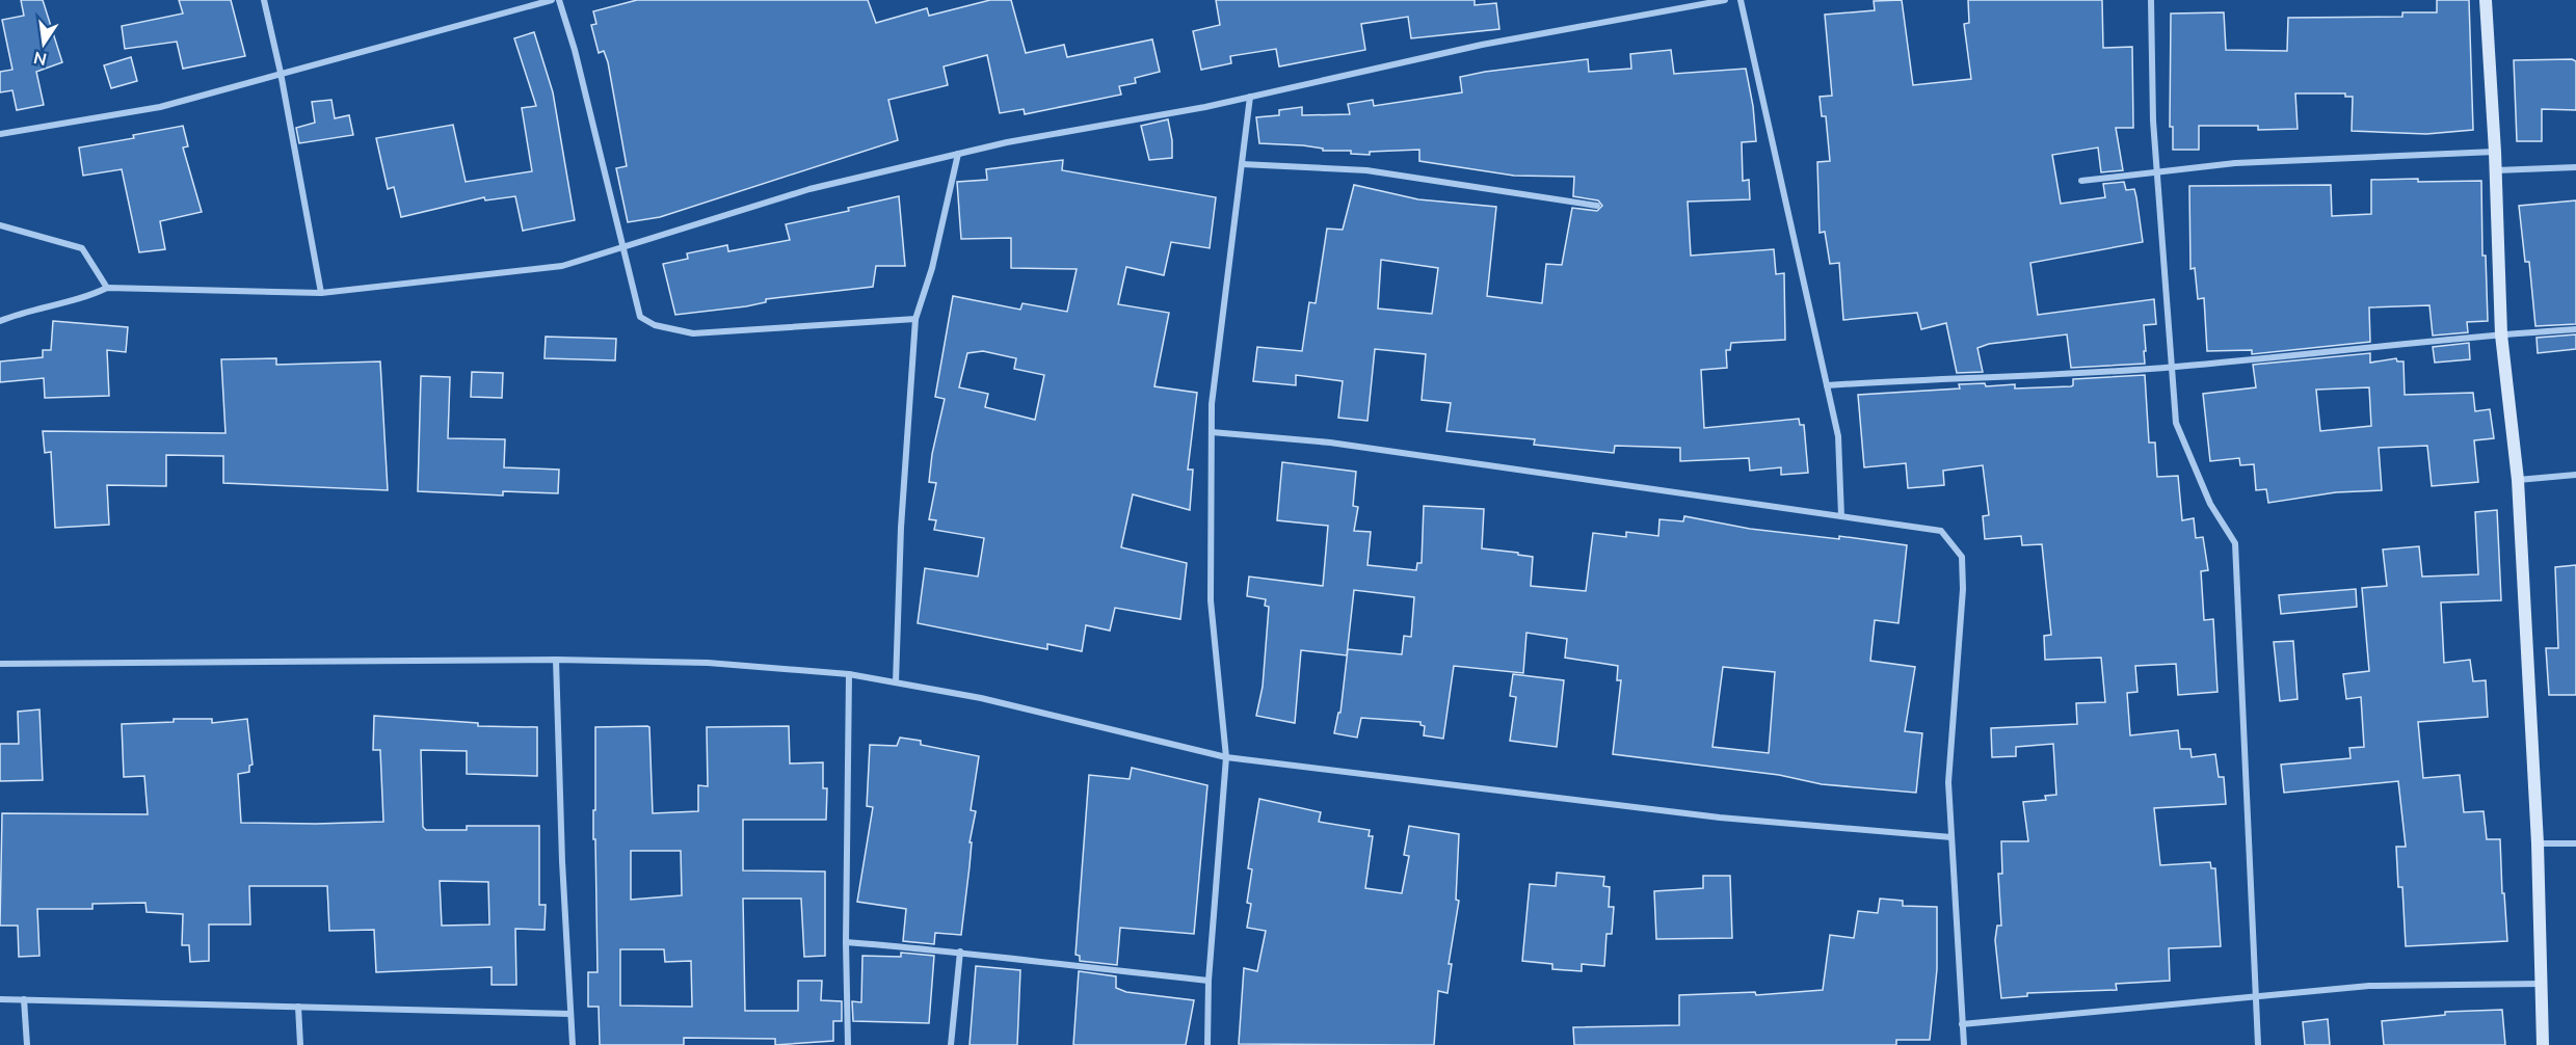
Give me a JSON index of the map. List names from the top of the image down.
{
  "north": "bottom"
}
